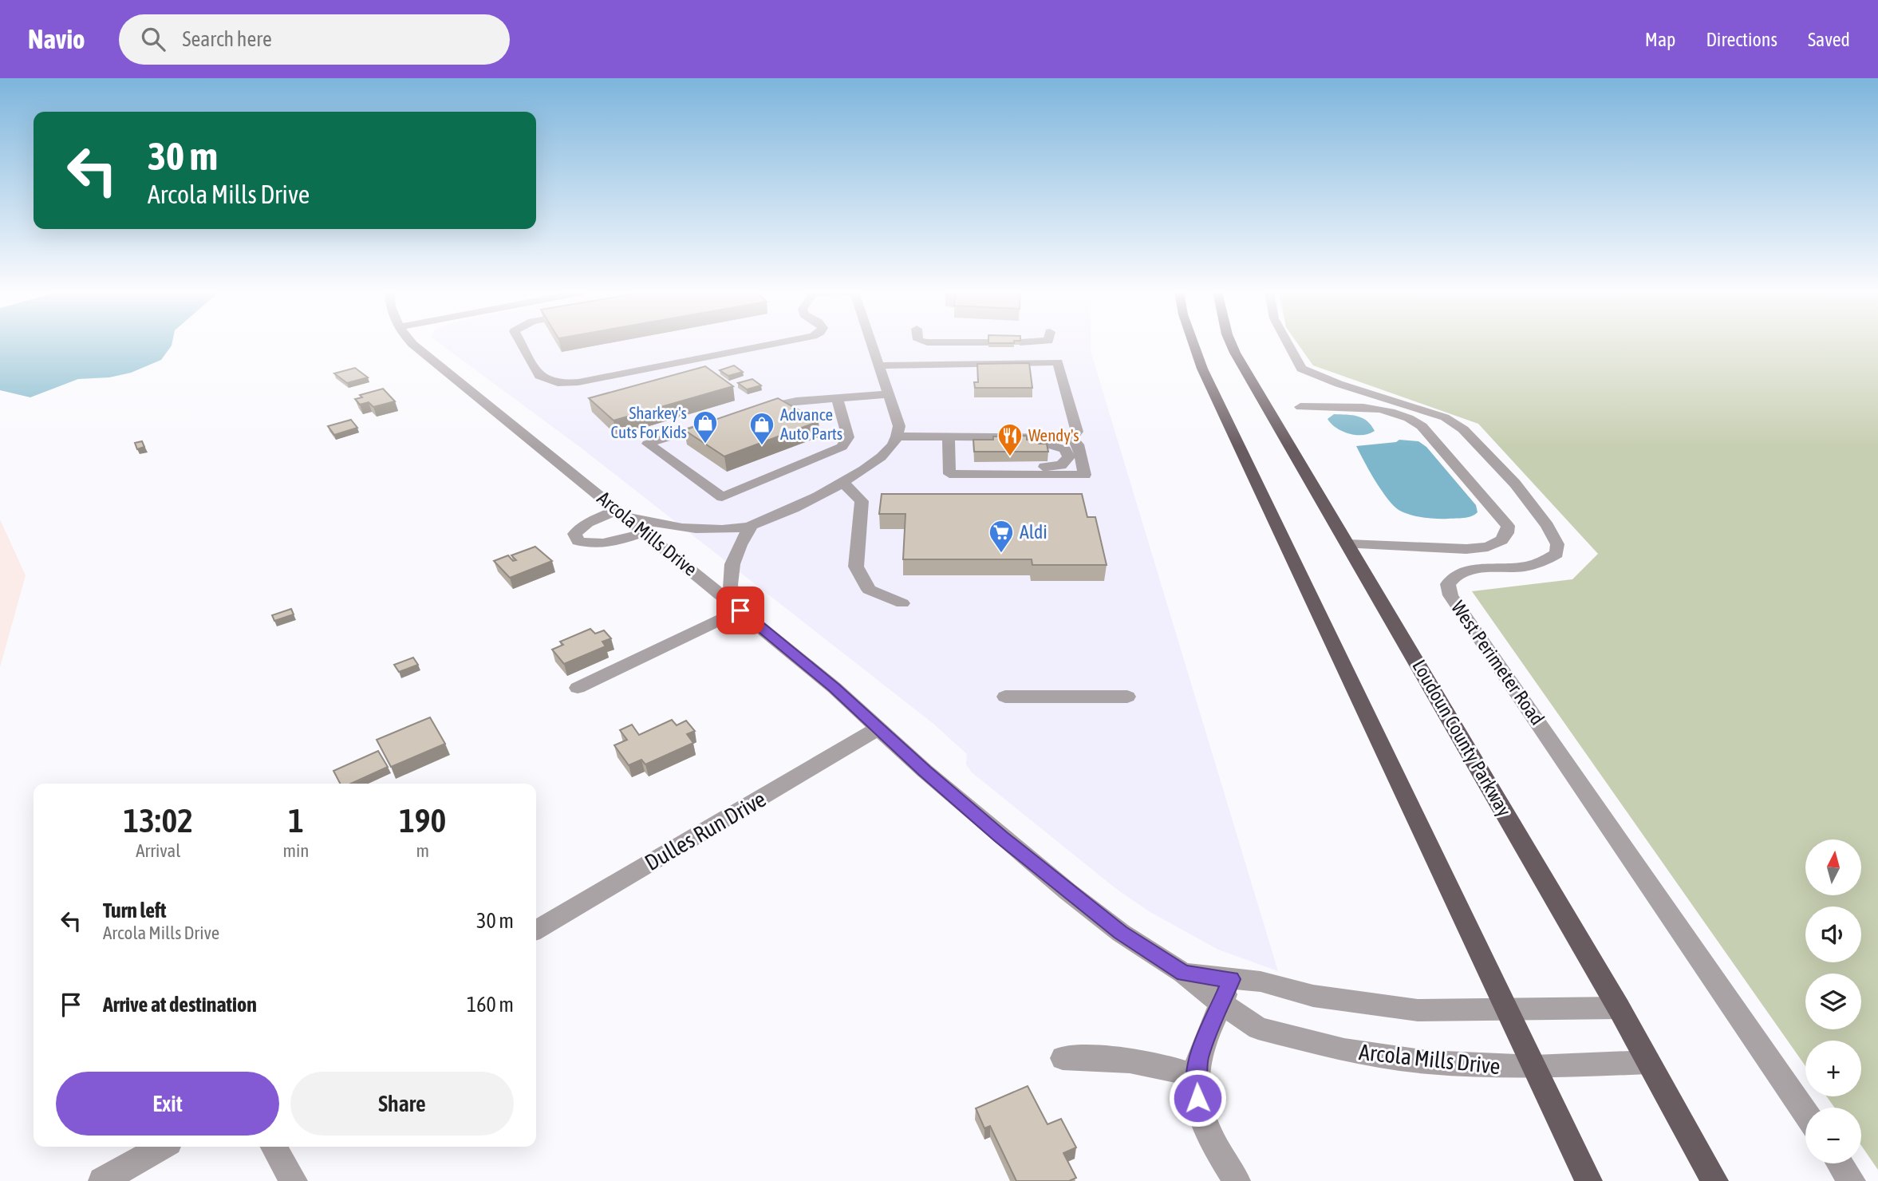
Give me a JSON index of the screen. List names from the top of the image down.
{
  "streets": {
    "main road": ["Loudoun County Parkway"],
    "street": ["Arcola Mills Drive", "West Perimeter Road", "Dulles Run Drive"]
  },
  "crossings": [
    ["Arcola Mills Drive", "Loudoun County Parkway"],
    ["Arcola Mills Drive", "Dulles Run Drive"]
  ],
  "places": {
    "shop": ["Sharkey's Cuts For Kids", "Advance Auto Parts"],
    "restaurant": ["Wendy's"],
    "supermarket": ["Aldi"]
  },
  "north": "top",
  "page": {
    "header": "Navio",
    "search": "Search here",
    "nav": ["Map", "Directions", "Saved"],
    "turn": ["30 m", "Arcola Mills Drive"],
    "eta": [
      "13:02",
      "Arrival",
      "1",
      "min",
      "190",
      "m"
    ],
    "map_buttons": ["+", "−"],
    "list": [
      {
        "name": "Turn left",
        "note": "Arcola Mills Drive",
        "value": "30 m"
      },
      {
        "name": "Arrive at destination",
        "value": "160 m"
      }
    ],
    "buttons": ["Exit", "Share"]
  }
}
